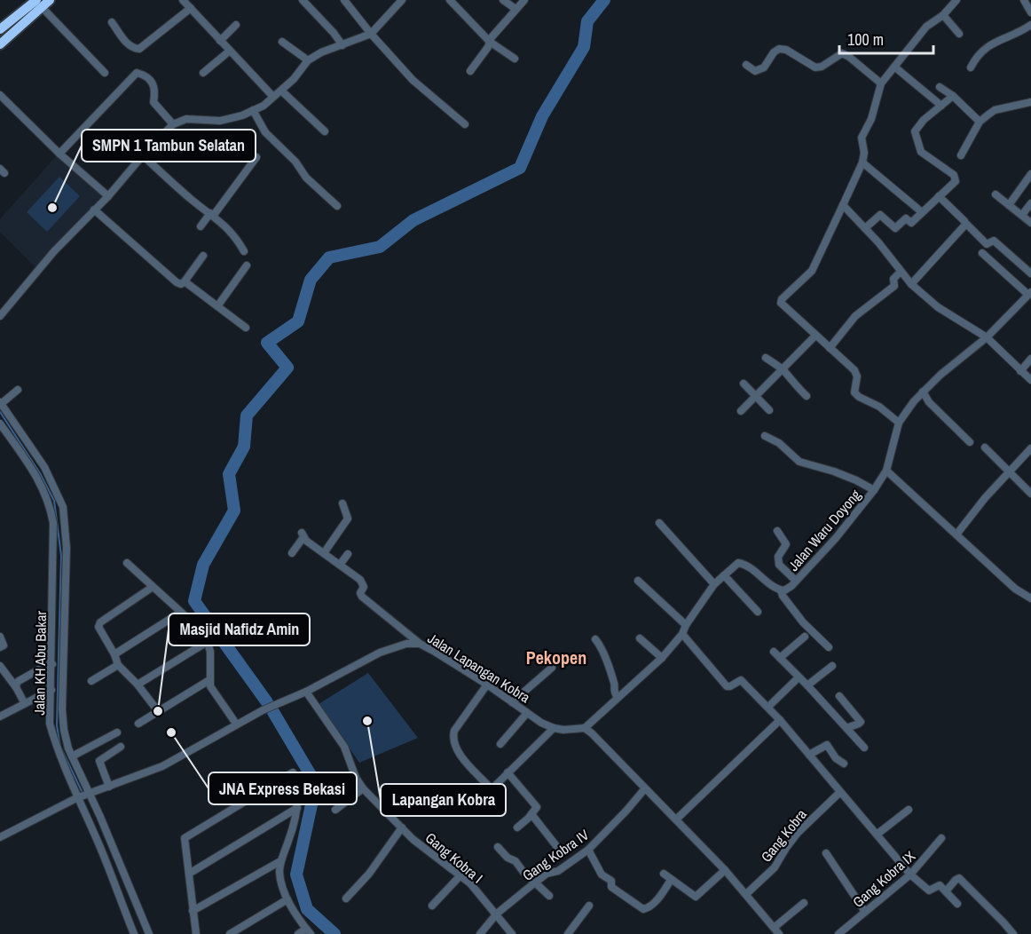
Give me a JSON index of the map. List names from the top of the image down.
{
  "streets": {
    "street": [
      "Jalan Waru Doyong",
      "Jalan KH Abu Bakar",
      "Jalan Lapangan Kobra",
      "Gang Kobra",
      "Gang Kobra IV",
      "Gang Kobra I",
      "Gang Kobra IX"
    ]
  },
  "crossings": [
    ["Jalan KH Abu Bakar", "Jalan Lapangan Kobra"],
    ["Jalan Lapangan Kobra", "Gang Kobra I"],
    ["Gang Kobra IV", "Gang Kobra I"]
  ],
  "districts": ["Pekopen"],
  "places": [
    "SMPN 1 Tambun Selatan",
    "Masjid Nafidz Amin",
    "Lapangan Kobra",
    "JNA Express Bekasi"
  ],
  "scale_bar": "100 m"
}
